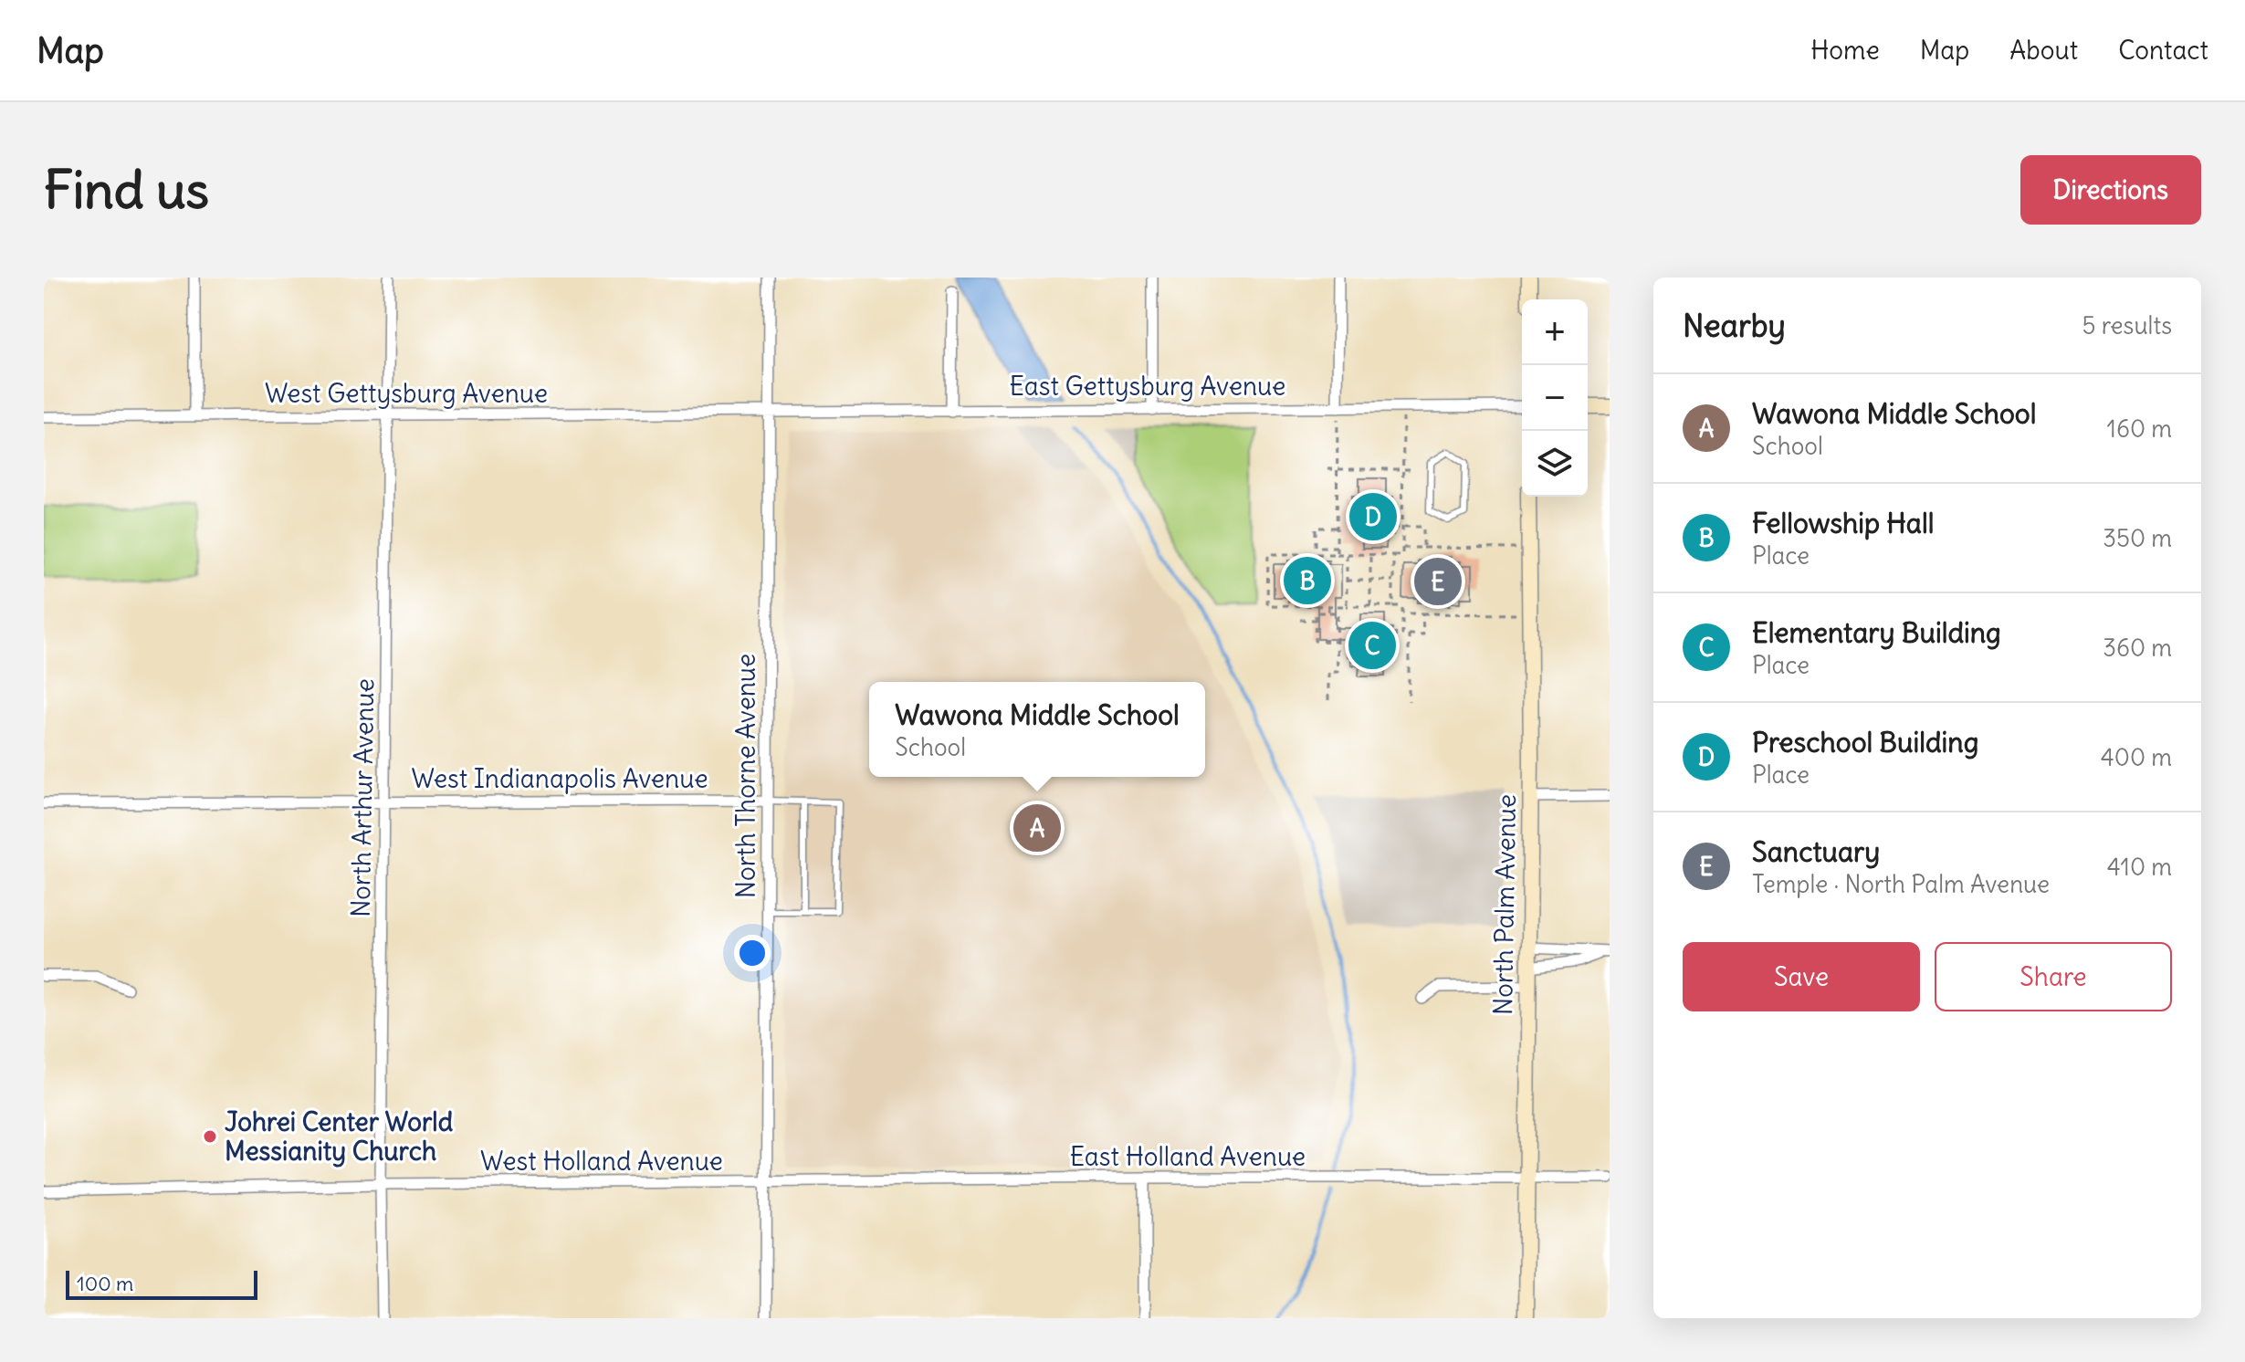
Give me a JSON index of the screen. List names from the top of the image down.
{
  "streets": {
    "main road": ["North Palm Avenue"],
    "street": [
      "East Gettysburg Avenue",
      "West Gettysburg Avenue",
      "North Thorne Avenue",
      "West Indianapolis Avenue",
      "North Arthur Avenue",
      "East Holland Avenue",
      "West Holland Avenue"
    ]
  },
  "crossings": [
    ["East Gettysburg Avenue", "West Gettysburg Avenue"],
    ["East Gettysburg Avenue", "North Thorne Avenue"],
    ["West Gettysburg Avenue", "North Thorne Avenue"],
    ["West Gettysburg Avenue", "North Arthur Avenue"],
    ["North Thorne Avenue", "West Indianapolis Avenue"],
    ["North Thorne Avenue", "East Holland Avenue"],
    ["North Thorne Avenue", "West Holland Avenue"],
    ["West Indianapolis Avenue", "North Arthur Avenue"],
    ["North Arthur Avenue", "West Holland Avenue"],
    ["North Palm Avenue", "East Holland Avenue"],
    ["East Holland Avenue", "West Holland Avenue"]
  ],
  "places": ["Johrei Center World Messianity Church"],
  "scale_bar": "100 m",
  "page": {
    "header": "Map",
    "nav": [
      "Home",
      "Map",
      "About",
      "Contact"
    ],
    "buttons": [
      "Directions",
      ["Save", "Share"]
    ],
    "title": "Find us",
    "heading": ["Nearby", "5 results"],
    "map_buttons": ["+", "−"],
    "list": [
      {
        "mark": "A",
        "name": "Wawona Middle School",
        "note": "School",
        "value": "160 m"
      },
      {
        "mark": "B",
        "name": "Fellowship Hall",
        "note": "Place",
        "value": "350 m"
      },
      {
        "mark": "C",
        "name": "Elementary Building",
        "note": "Place",
        "value": "360 m"
      },
      {
        "mark": "D",
        "name": "Preschool Building",
        "note": "Place",
        "value": "400 m"
      },
      {
        "mark": "E",
        "name": "Sanctuary",
        "note": "Temple · North Palm Avenue",
        "value": "410 m"
      }
    ],
    "pins": [
      "D",
      "B",
      "E",
      "C",
      "A"
    ],
    "popup": ["Wawona Middle School", "School"],
    "scale": "100 m"
  }
}
